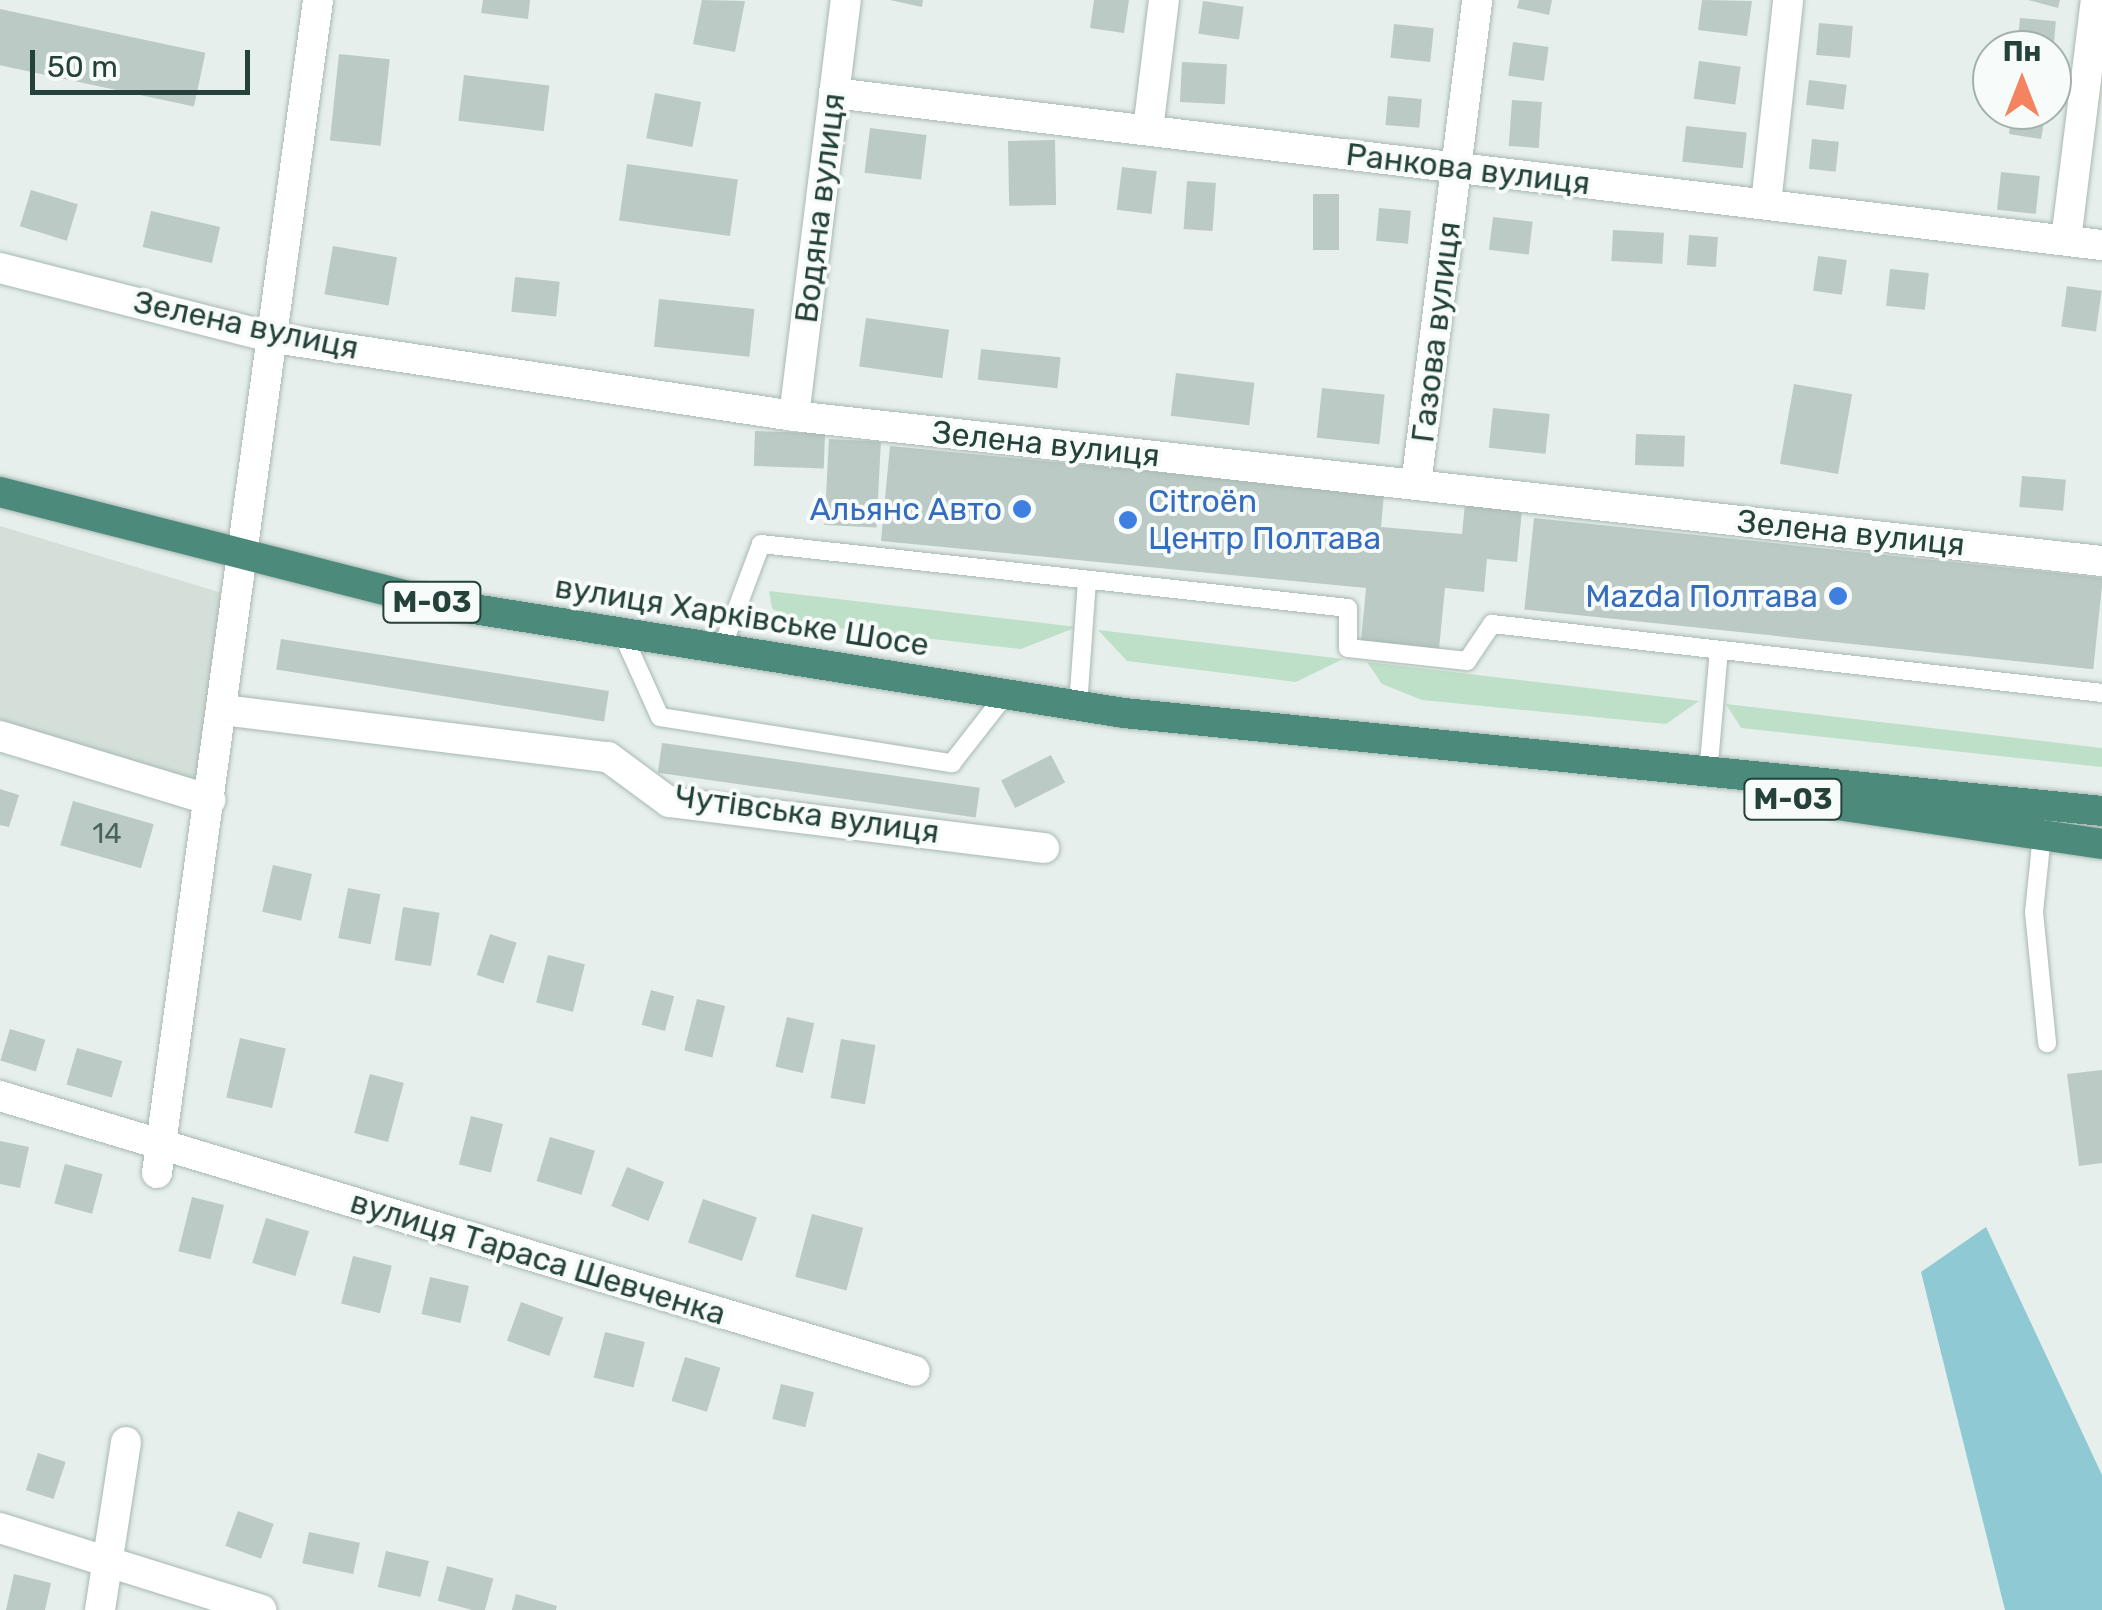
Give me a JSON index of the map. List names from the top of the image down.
{
  "streets": {
    "highway": ["М-03", "вулиця Харківське Шосе"],
    "street": [
      "Ранкова вулиця",
      "Водяна вулиця",
      "Зелена вулиця",
      "Газова вулиця",
      "Чутівська вулиця",
      "вулиця Тараса Шевченка"
    ]
  },
  "crossings": [
    ["Ранкова вулиця", "Водяна вулиця"],
    ["Ранкова вулиця", "Газова вулиця"],
    ["Водяна вулиця", "Зелена вулиця"],
    ["Зелена вулиця", "Газова вулиця"]
  ],
  "places": ["Альянс Авто", "Citroën Центр Полтава", "Mazda Полтава"],
  "house_numbers": ["14"],
  "scale_bar": "50 m",
  "north": "top"
}
